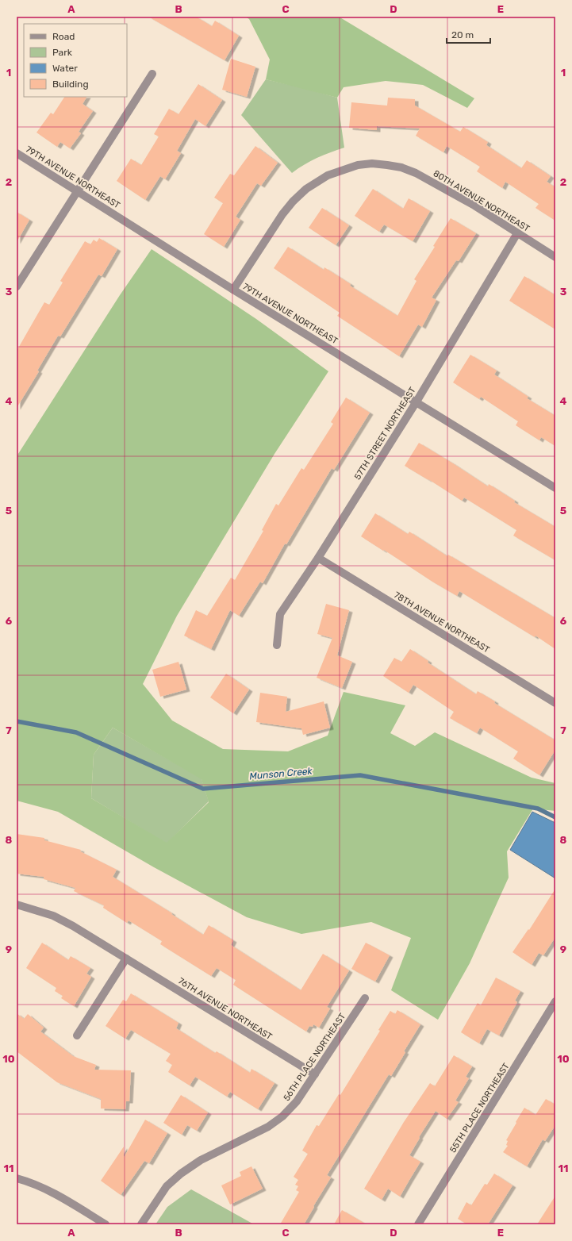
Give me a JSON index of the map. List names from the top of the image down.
{
  "streets": {
    "street": [
      "79TH AVENUE NORTHEAST",
      "80TH AVENUE NORTHEAST",
      "57TH STREET NORTHEAST",
      "78TH AVENUE NORTHEAST",
      "76TH AVENUE NORTHEAST",
      "56TH PLACE NORTHEAST",
      "55TH PLACE NORTHEAST"
    ]
  },
  "crossings": [
    ["79TH AVENUE NORTHEAST", "80TH AVENUE NORTHEAST"],
    ["79TH AVENUE NORTHEAST", "57TH STREET NORTHEAST"],
    ["80TH AVENUE NORTHEAST", "57TH STREET NORTHEAST"],
    ["57TH STREET NORTHEAST", "78TH AVENUE NORTHEAST"],
    ["76TH AVENUE NORTHEAST", "56TH PLACE NORTHEAST"]
  ],
  "water": ["Munson Creek"],
  "legend": [
    "Road",
    "Park",
    "Water",
    "Building"
  ],
  "scale_bar": "20 m",
  "grid": {
    "columns": [
      "A",
      "B",
      "C",
      "D",
      "E"
    ],
    "rows": [
      "1",
      "2",
      "3",
      "4",
      "5",
      "6",
      "7",
      "8",
      "9",
      "10",
      "11"
    ]
  }
}
